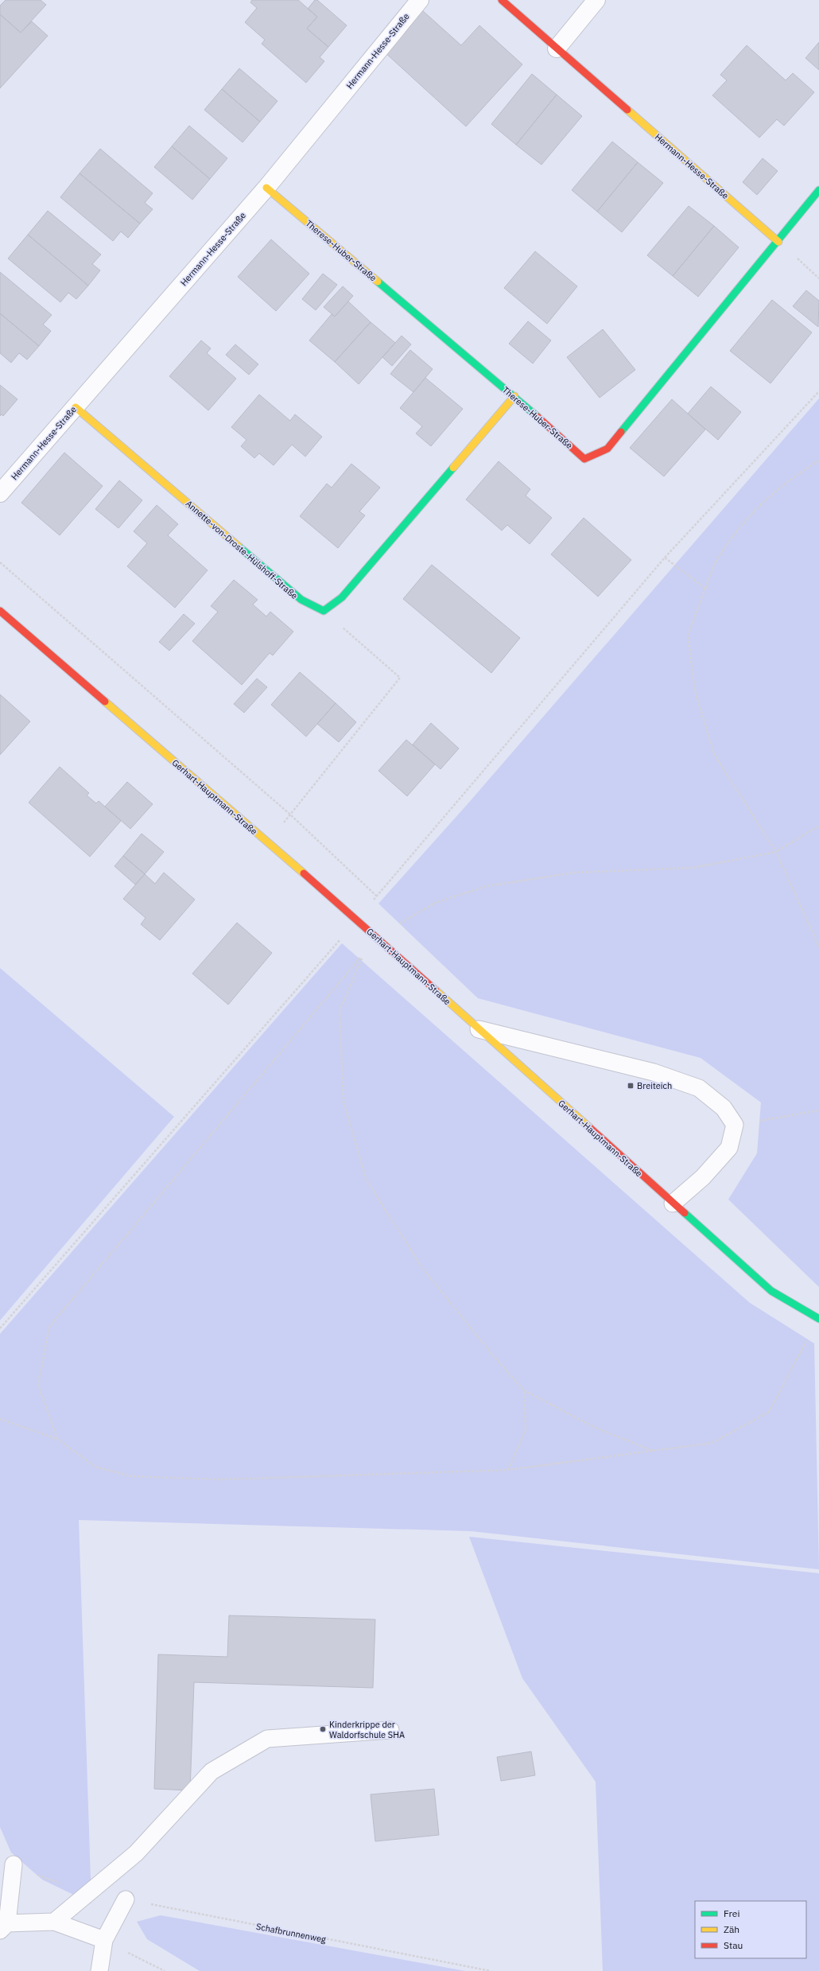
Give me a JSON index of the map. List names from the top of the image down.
{
  "streets": {
    "street": [
      "Hermann-Hesse-Straße",
      "Therese-Huber-Straße",
      "Annette-von-Droste-Hülshoff-Straße",
      "Gerhart-Hauptmann-Straße"
    ],
    "path": ["Schafbrunnenweg"]
  },
  "crossings": [
    ["Hermann-Hesse-Straße", "Therese-Huber-Straße"],
    ["Hermann-Hesse-Straße", "Annette-von-Droste-Hülshoff-Straße"]
  ],
  "places": {
    "transit": ["Breiteich"],
    "other": ["Kinderkrippe der Waldorfschule SHA"]
  },
  "legend": ["Frei", "Zäh", "Stau"]
}
